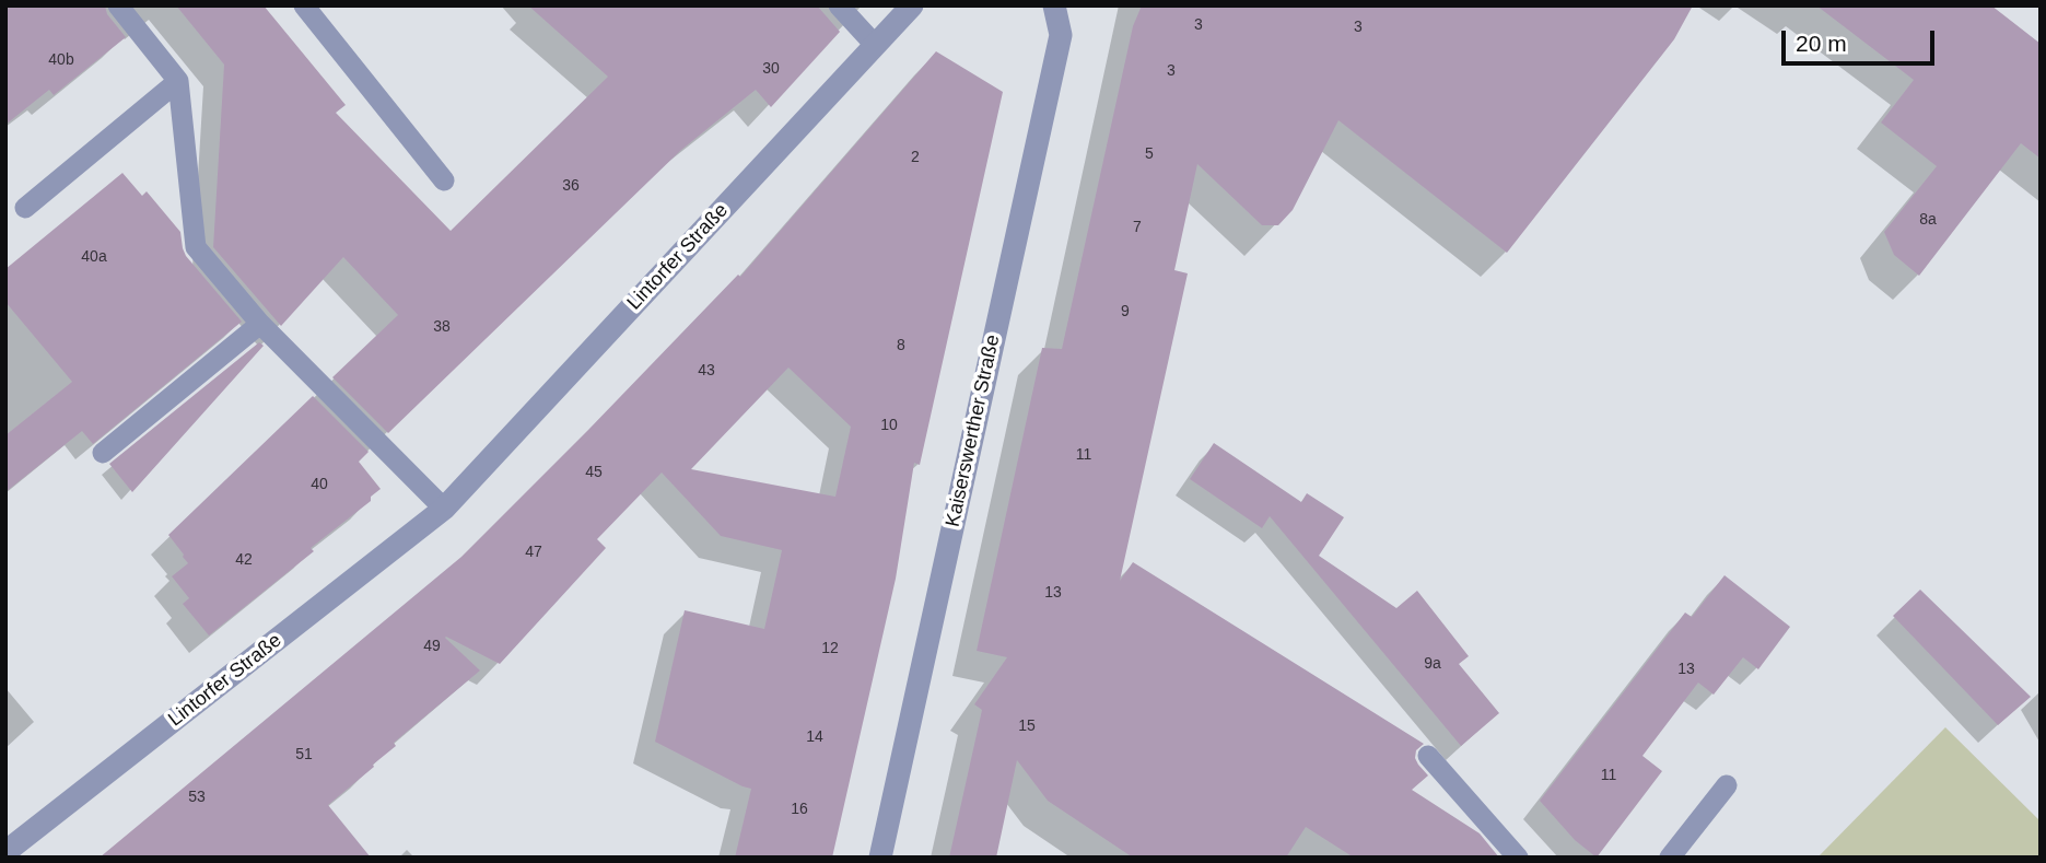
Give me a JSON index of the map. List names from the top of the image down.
{
  "streets": {
    "street": ["Lintorfer Straße", "Kaiserswerther Straße"]
  },
  "house_numbers": [
    "3",
    "3",
    "40b",
    "30",
    "3",
    "5",
    "2",
    "36",
    "8a",
    "7",
    "40a",
    "9",
    "38",
    "8",
    "43",
    "10",
    "11",
    "45",
    "40",
    "47",
    "42",
    "13",
    "49",
    "12",
    "9a",
    "13",
    "15",
    "14",
    "51",
    "11",
    "53",
    "16"
  ],
  "scale_bar": "20 m"
}
